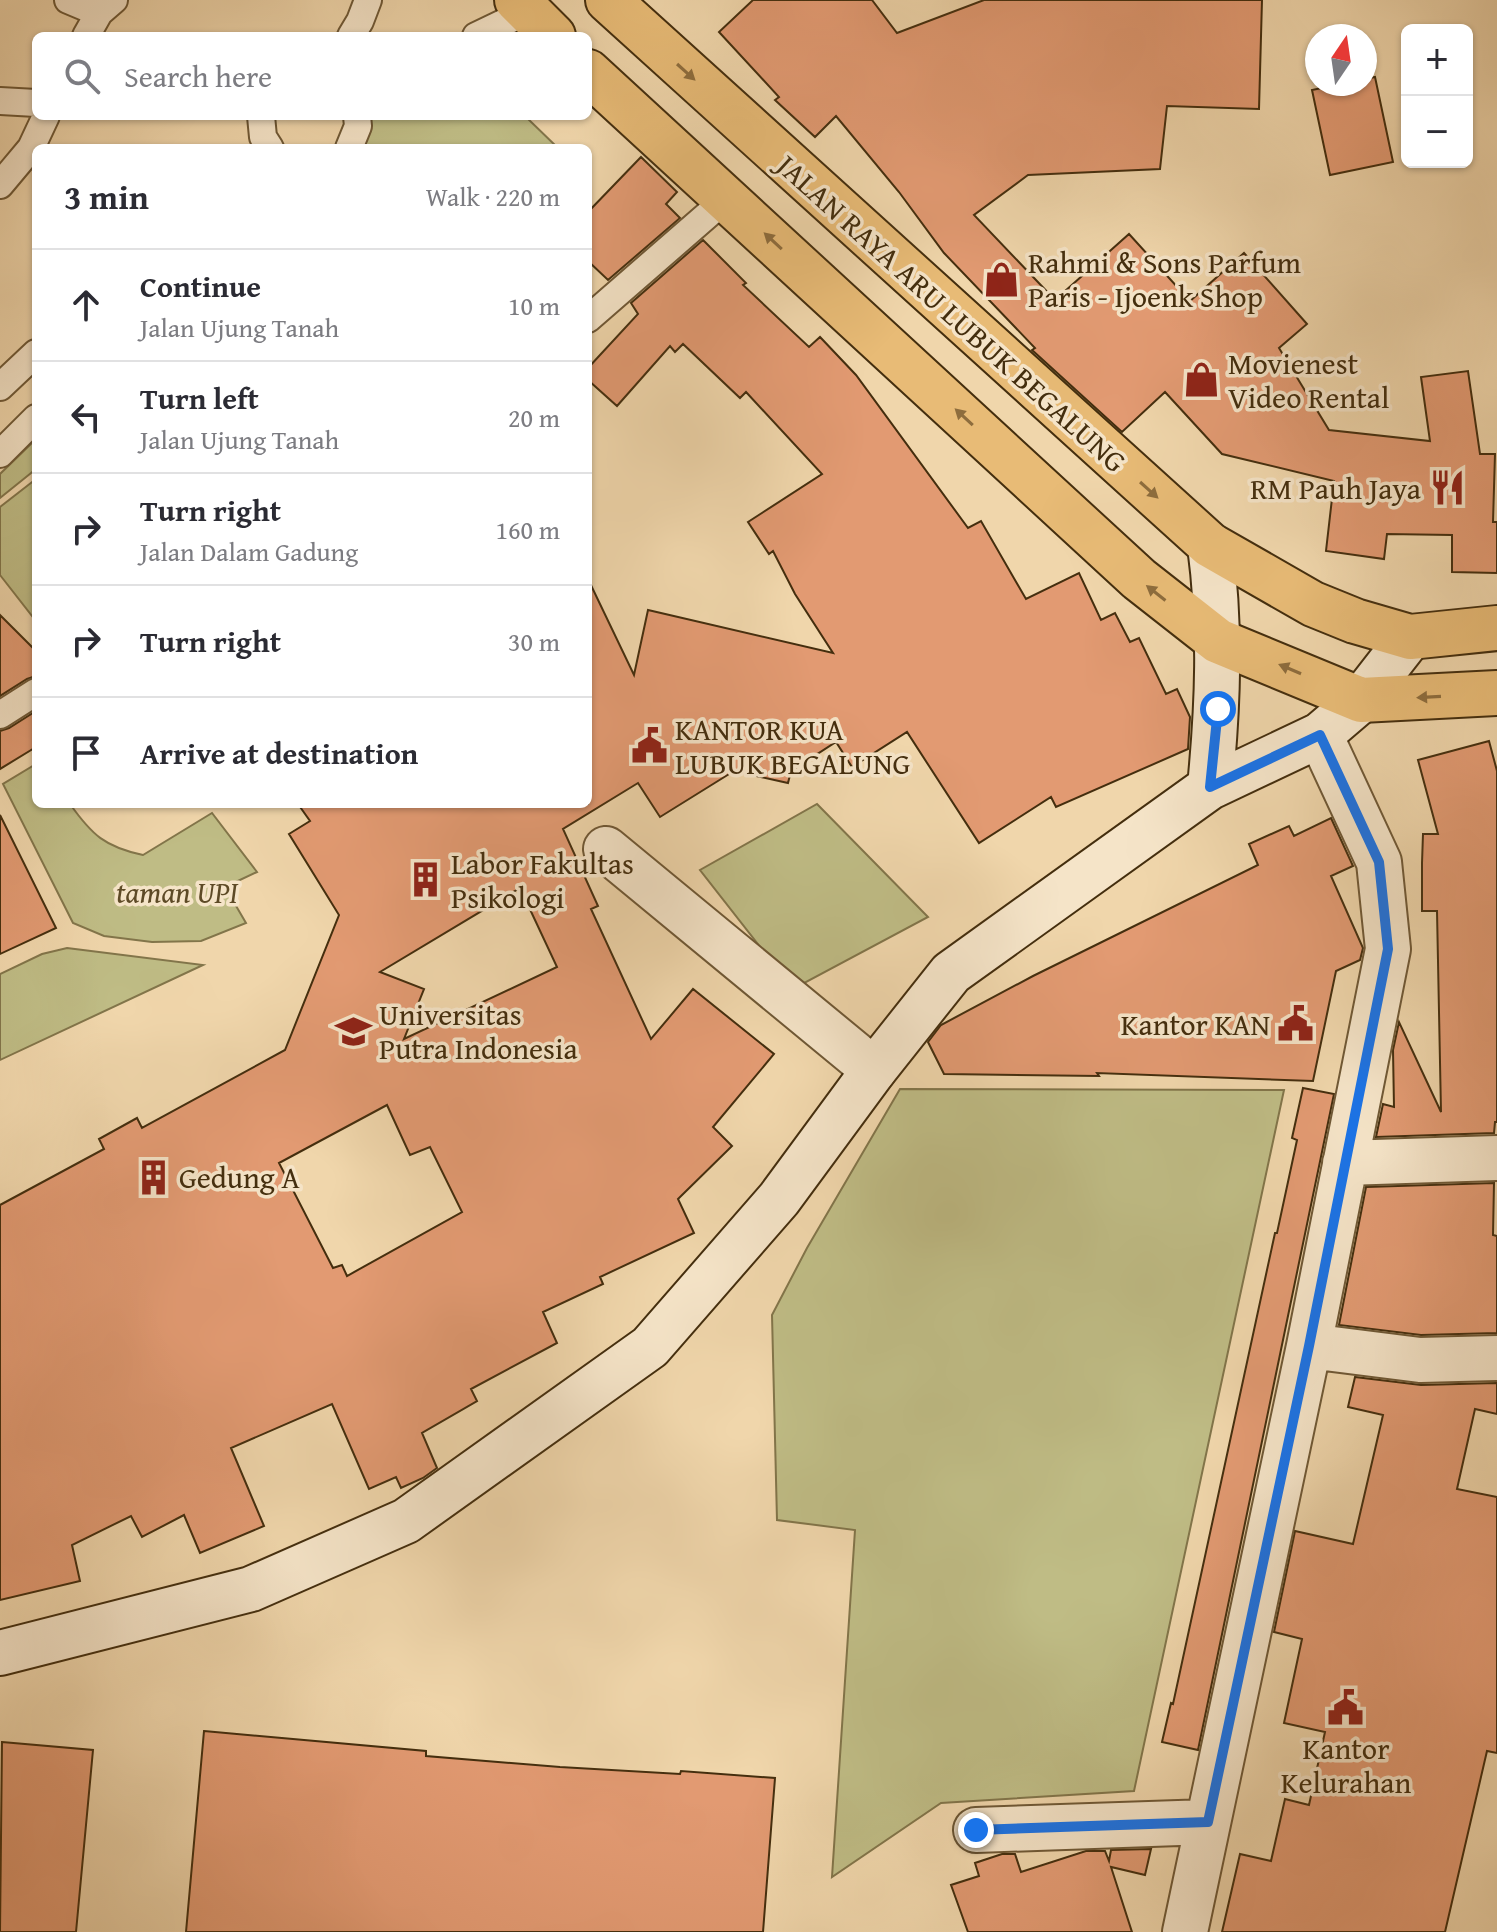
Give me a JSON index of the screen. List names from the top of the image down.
{
  "streets": {
    "main road": ["JALAN RAYA ARU LUBUK BEGALUNG"]
  },
  "parks": ["taman UPI"],
  "places": {
    "shop": ["Rahmi & Sons Parfum Paris - Ijoenk Shop", "Movienest Video Rental"],
    "restaurant": ["RM Pauh Jaya"],
    "public building": ["KANTOR KUA LUBUK BEGALUNG", "Kantor KAN", "Kantor Kelurahan"],
    "building": ["Labor Fakultas Psikologi", "Gedung A"],
    "school or university": ["Universitas Putra Indonesia"]
  },
  "north": "top",
  "page": {
    "map_buttons": ["+", "−"],
    "search": "Search here",
    "heading": ["3 min", "Walk · 220 m"],
    "list": [
      ["Continue", "Jalan Ujung Tanah", "10 m"],
      ["Turn left", "Jalan Ujung Tanah", "20 m"],
      ["Turn right", "Jalan Dalam Gadung", "160 m"],
      ["Turn right", "30 m"],
      "Arrive at destination"
    ]
  }
}
